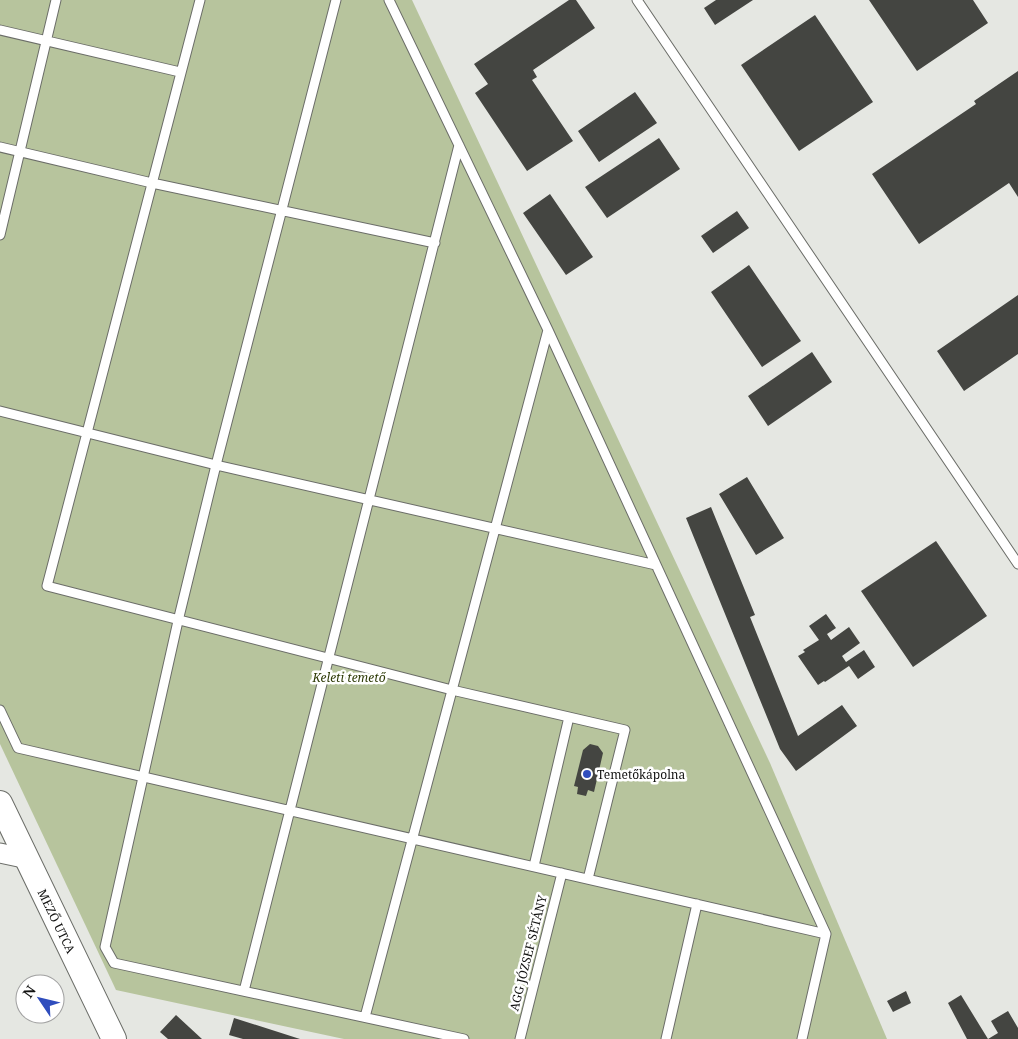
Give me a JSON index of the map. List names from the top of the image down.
{
  "streets": {
    "street": ["MEZŐ UTCA"],
    "lane": ["AGG JÓZSEF SÉTÁNY"]
  },
  "parks": ["Keleti temető"],
  "places": ["Temetőkápolna"],
  "north": "top left"
}
